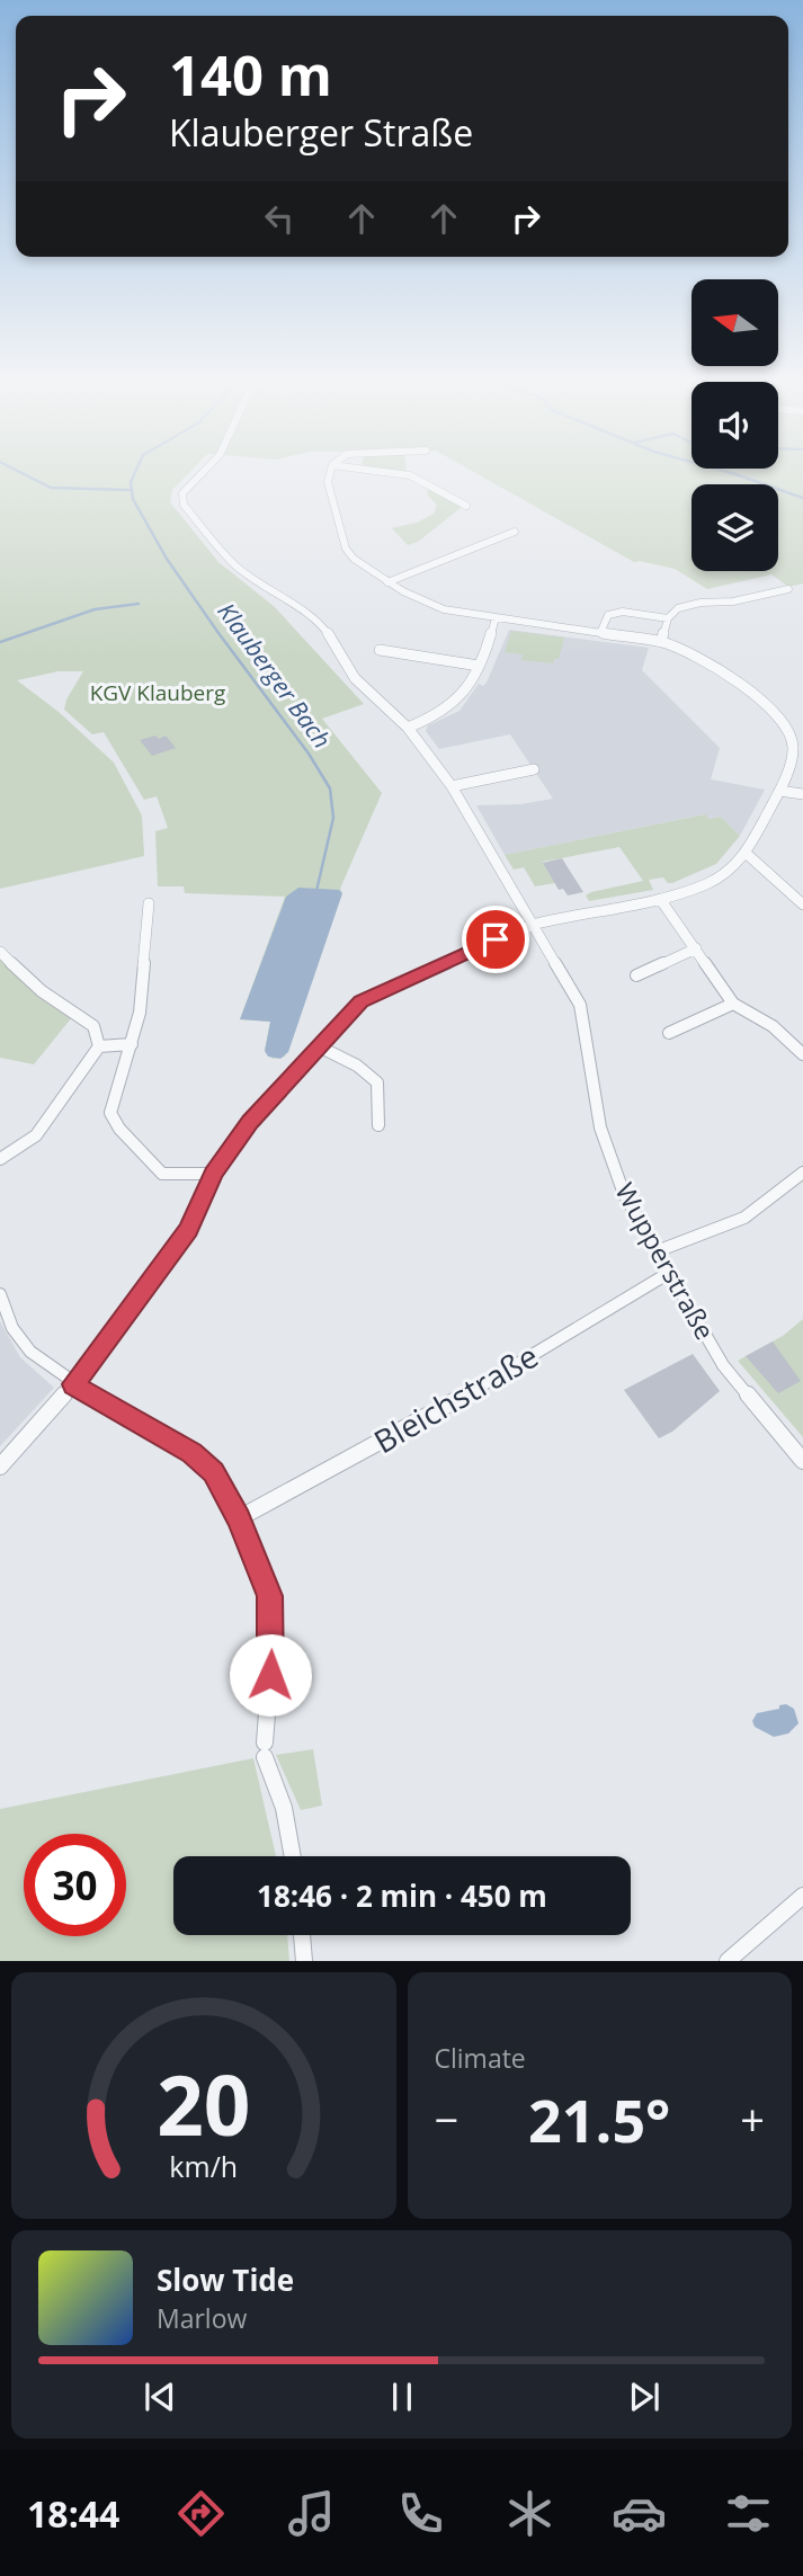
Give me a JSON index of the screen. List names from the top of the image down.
{
  "streets": {
    "street": ["Wupperstraße", "Bleichstraße"]
  },
  "crossings": [
    ["Wupperstraße", "Bleichstraße"]
  ],
  "water": ["Klauberger Bach"],
  "parks": ["KGV Klauberg"],
  "north": "left",
  "page": {
    "turn": ["140 m", "Klauberger Straße"],
    "limit": "30",
    "trip": "18:46 · 2 min · 450 m",
    "tile": "Climate",
    "heat": ["−", "21.5°", "+"],
    "song": ["Slow Tide", "Marlow"],
    "tabs": "18:44",
    "gauge": ["20", "km/h"]
  }
}
